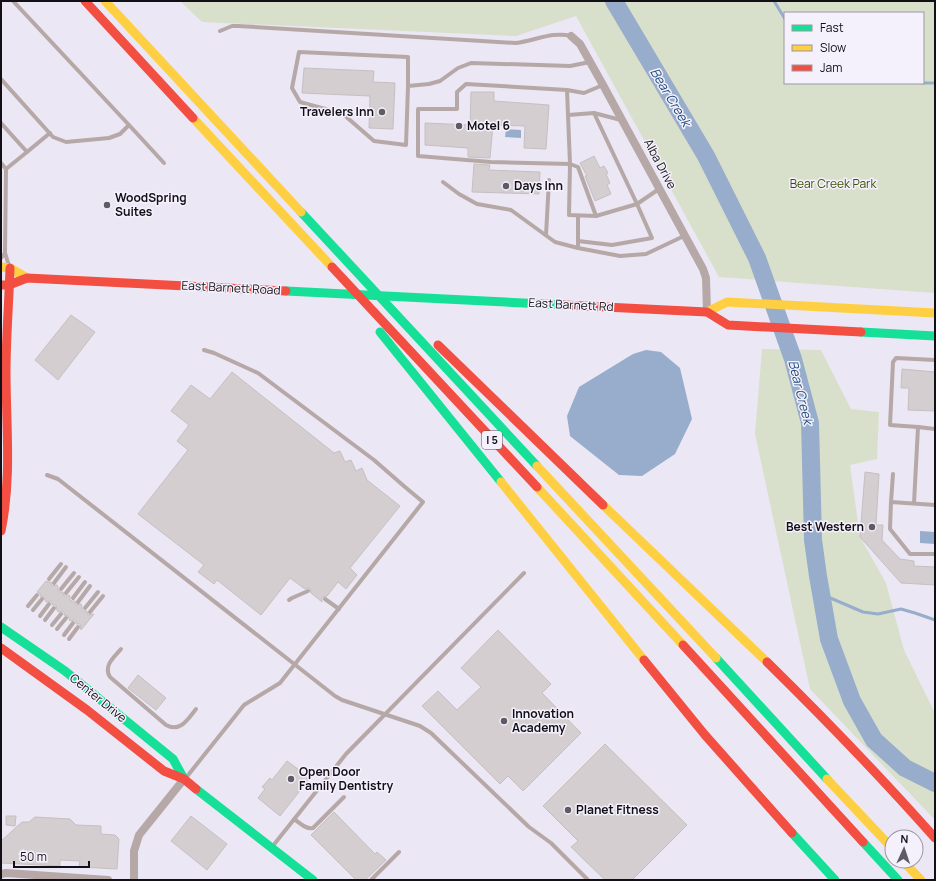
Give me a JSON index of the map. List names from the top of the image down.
{
  "streets": {
    "main road": [
      "East Barnett Road",
      "East Barnett Rd",
      "I 5",
      "Center Drive"
    ],
    "street": ["Alba Drive"]
  },
  "crossings": [
    ["Alba Drive", "East Barnett Rd"],
    ["East Barnett Road", "East Barnett Rd"]
  ],
  "water": ["Bear Creek"],
  "parks": ["Bear Creek Park"],
  "places": [
    "Travelers Inn",
    "Motel 6",
    "Days Inn",
    "WoodSpring Suites",
    "Best Western",
    "Innovation Academy",
    "Open Door Family Dentistry",
    "Planet Fitness"
  ],
  "legend": ["Fast", "Slow", "Jam"],
  "scale_bar": "50 m",
  "north": "top"
}
